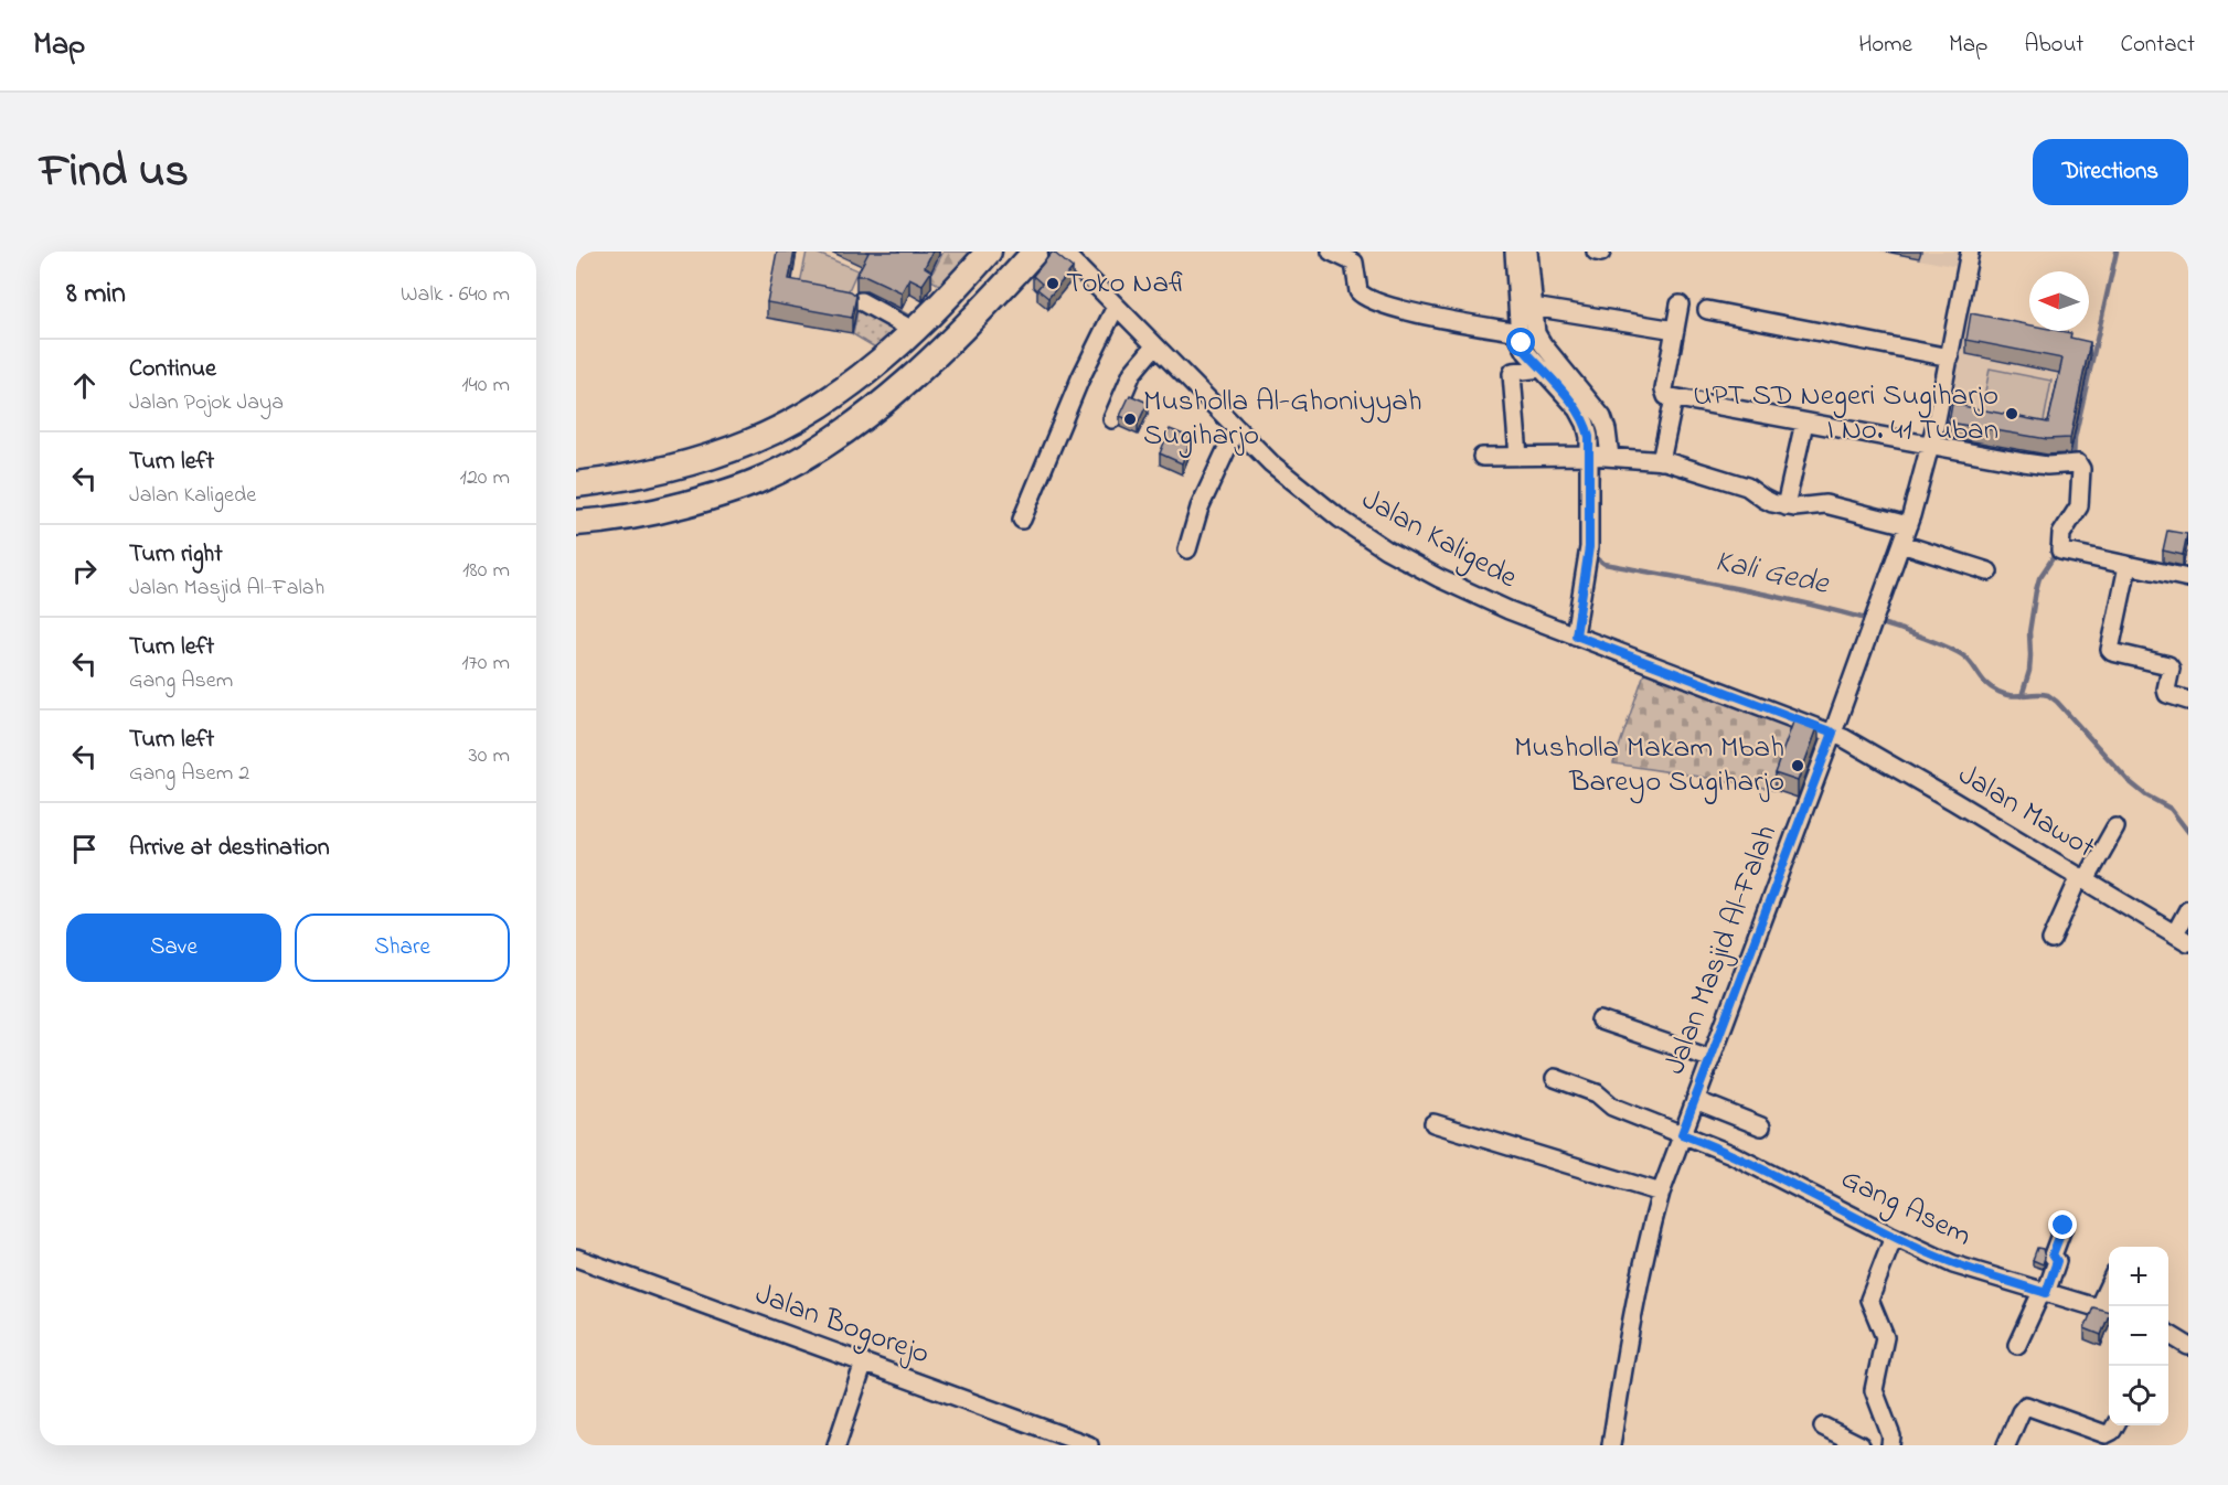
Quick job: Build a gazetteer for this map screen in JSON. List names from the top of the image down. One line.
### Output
{"streets":{"street":["Jalan Kaligede","Jalan Mawot","Jalan Masjid Al-Falah","Gang Asem","Jalan Bogorejo"]},"crossings":[["Jalan Kaligede","Jalan Mawot"],["Jalan Kaligede","Jalan Masjid Al-Falah"],["Jalan Mawot","Jalan Masjid Al-Falah"],["Jalan Masjid Al-Falah","Gang Asem"]],"water":["Kali Gede"],"places":["Toko Nafi","UPT SD Negeri Sugiharjo I No. 41 Tuban","Musholla Al-Ghoniyyah Sugiharjo","Musholla Makam Mbah Bareyo Sugiharjo"],"north":"left","page":{"header":"Map","nav":["Home","Map","About","Contact"],"title":"Find us","buttons":["Directions",["Save","Share"]],"heading":["8 min","Walk · 640 m"],"list":[["Continue","Jalan Pojok Jaya","140 m"],["Turn left","Jalan Kaligede","120 m"],["Turn right","Jalan Masjid Al-Falah","180 m"],["Turn left","Gang Asem","170 m"],["Turn left","Gang Asem 2","30 m"],"Arrive at destination"],"map_buttons":["+","−"]}}
